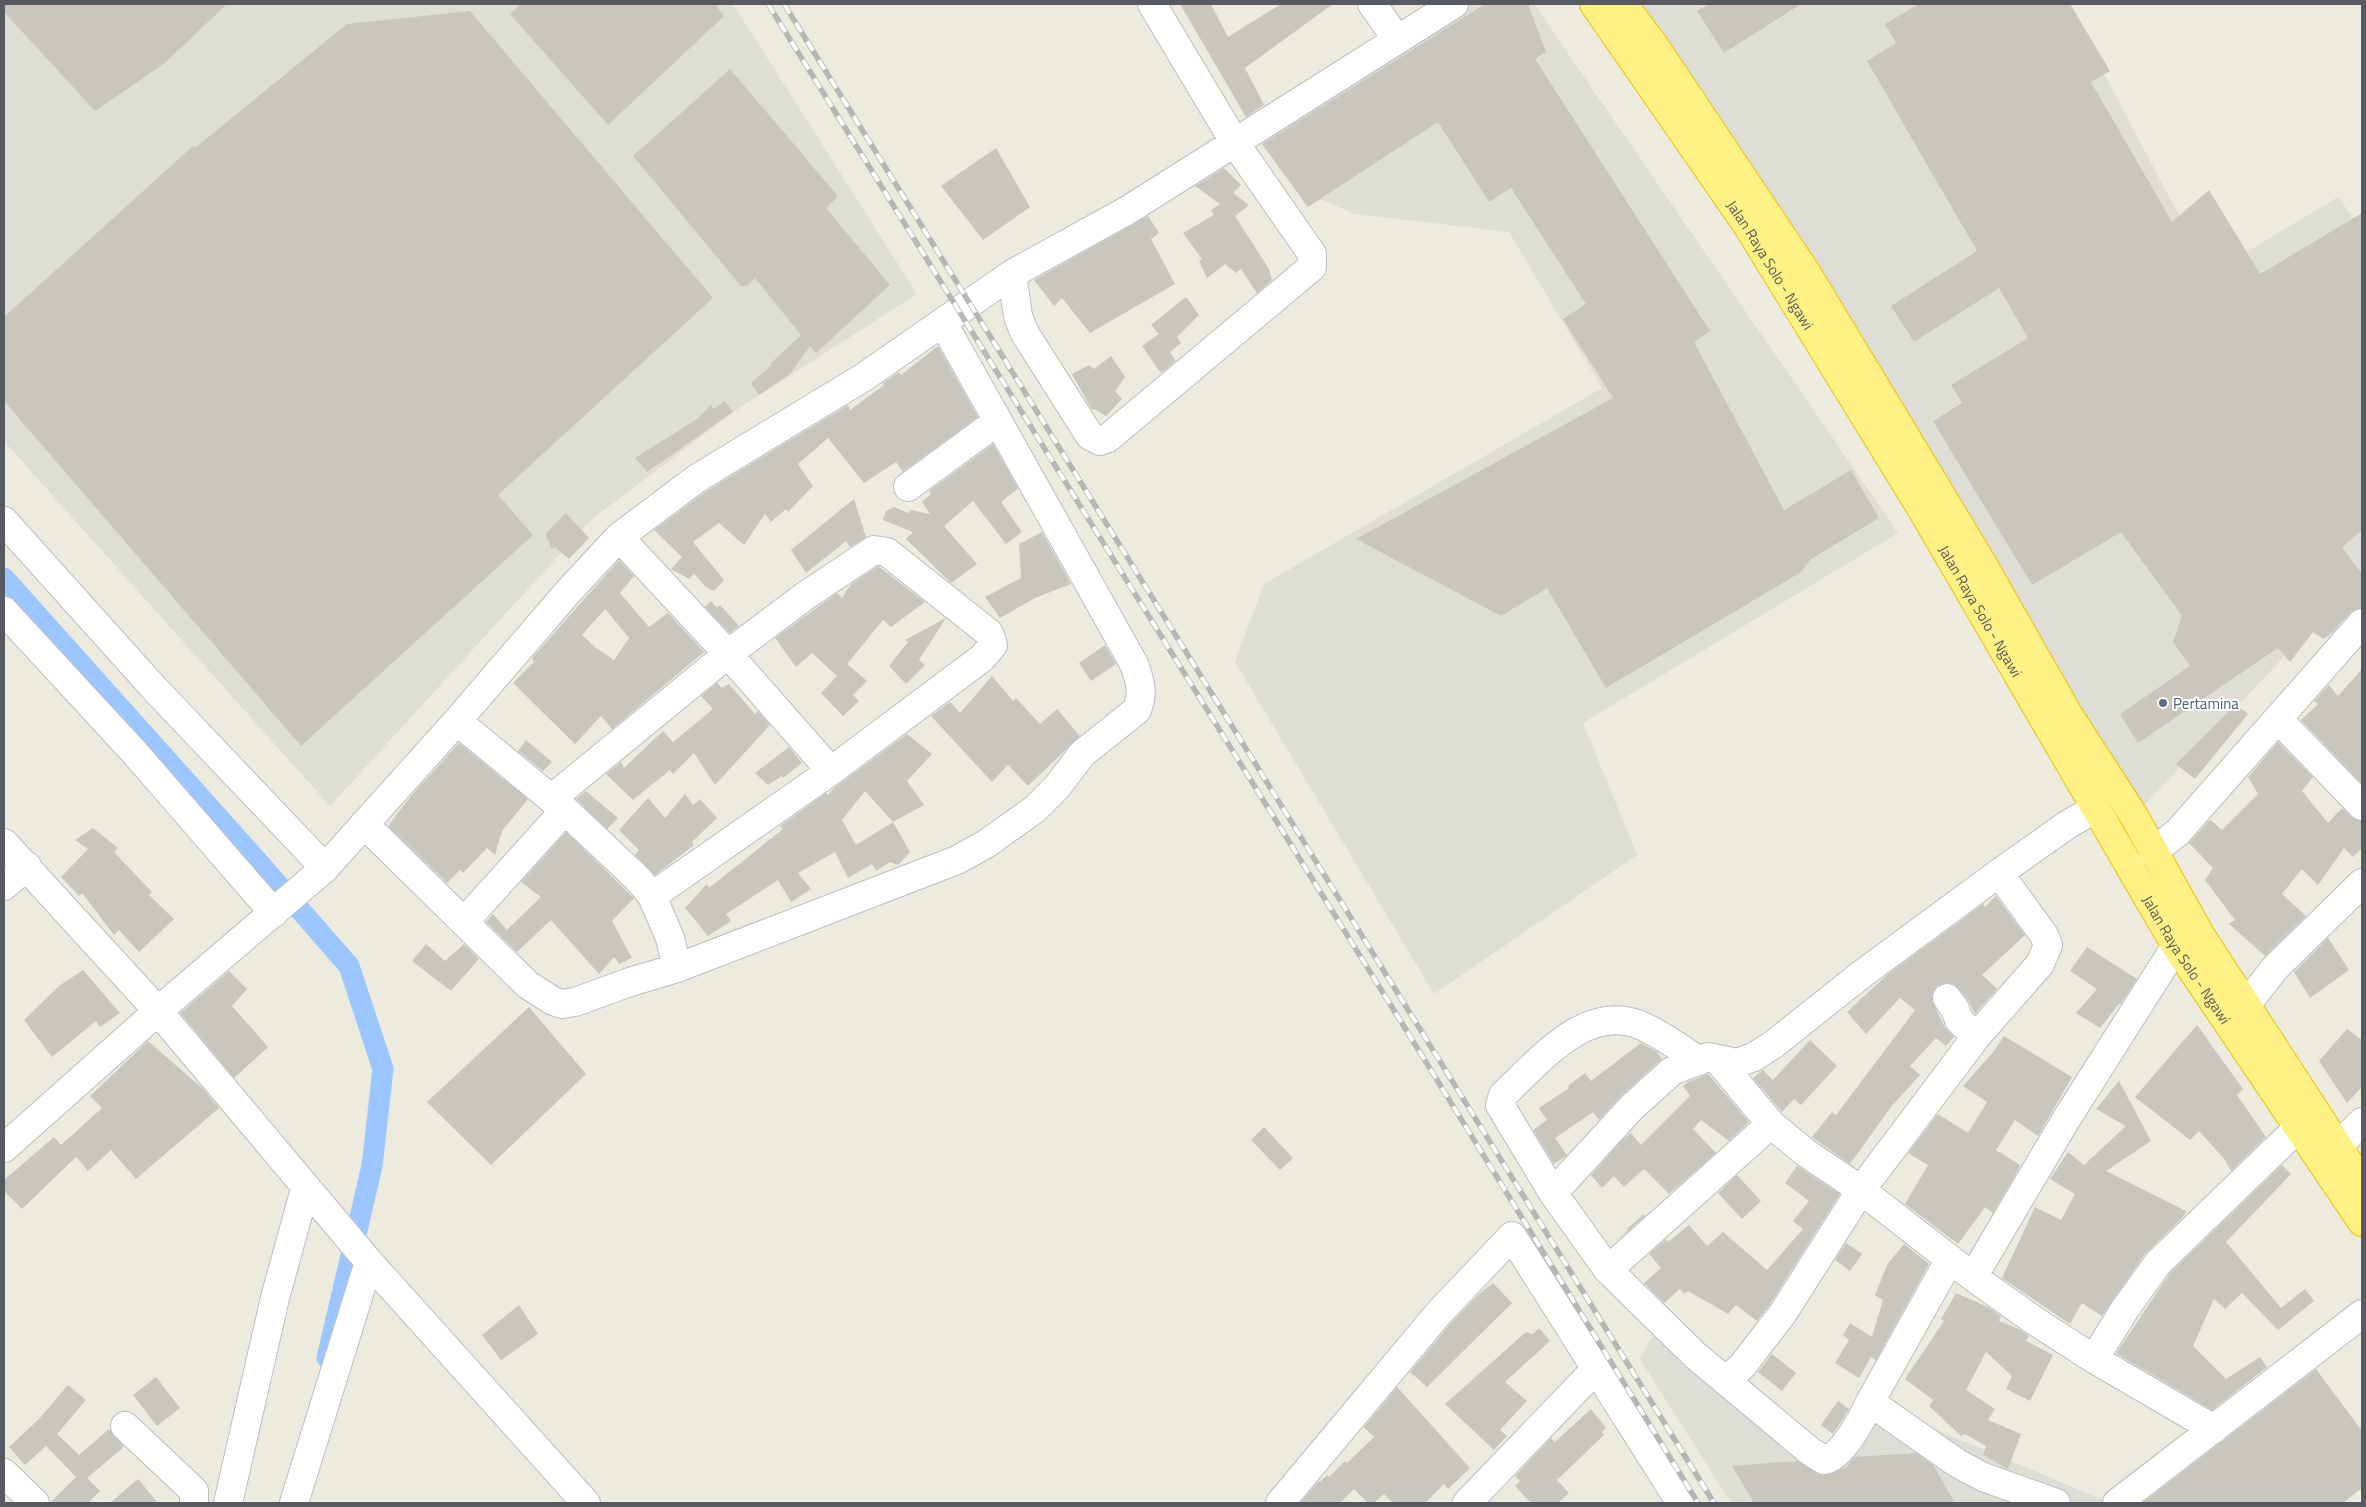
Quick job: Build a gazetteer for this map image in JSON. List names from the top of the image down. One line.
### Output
{"streets":{"highway":["Jalan Raya Solo - Ngawi"]},"places":["Pertamina"]}
